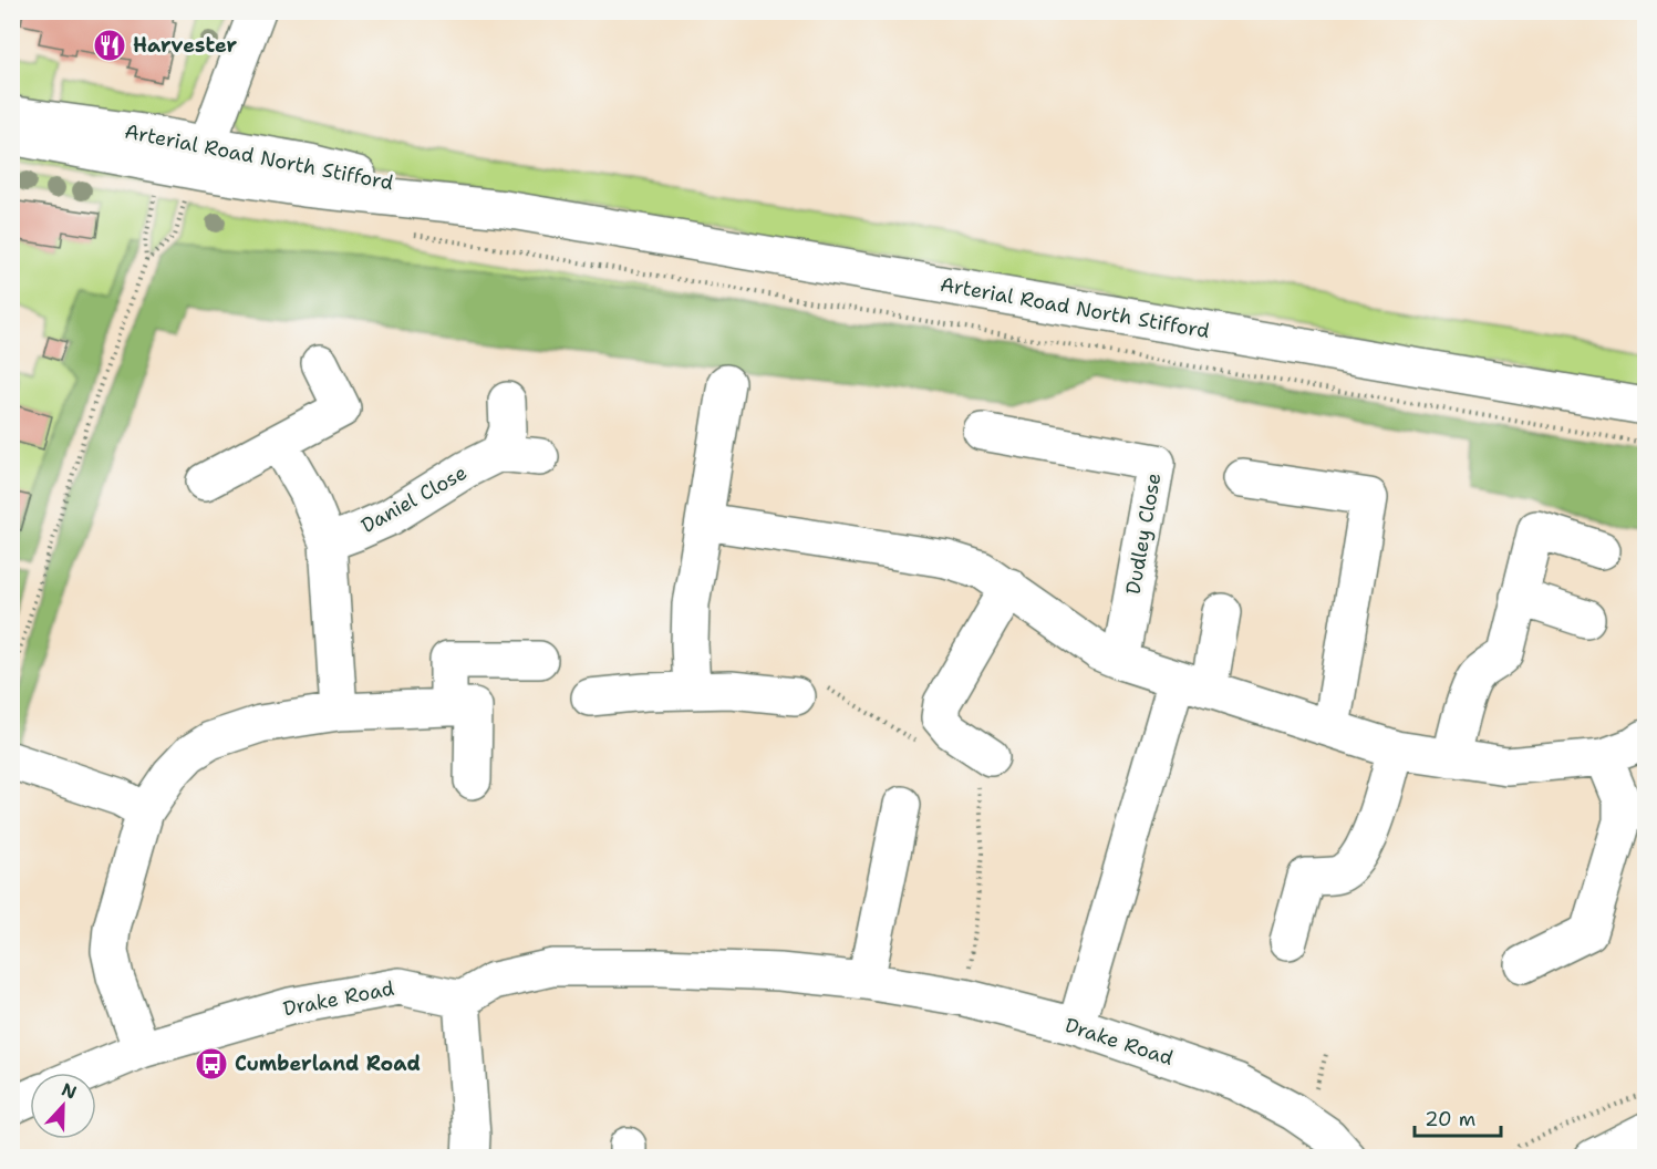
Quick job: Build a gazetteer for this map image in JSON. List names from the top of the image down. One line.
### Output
{"streets":{"street":["Arterial Road North Stifford","Daniel Close","Dudley Close","Drake Road"]},"places":{"restaurant":["Harvester"],"bus stop":["Cumberland Road"]},"scale_bar":"20 m","north":"top"}
